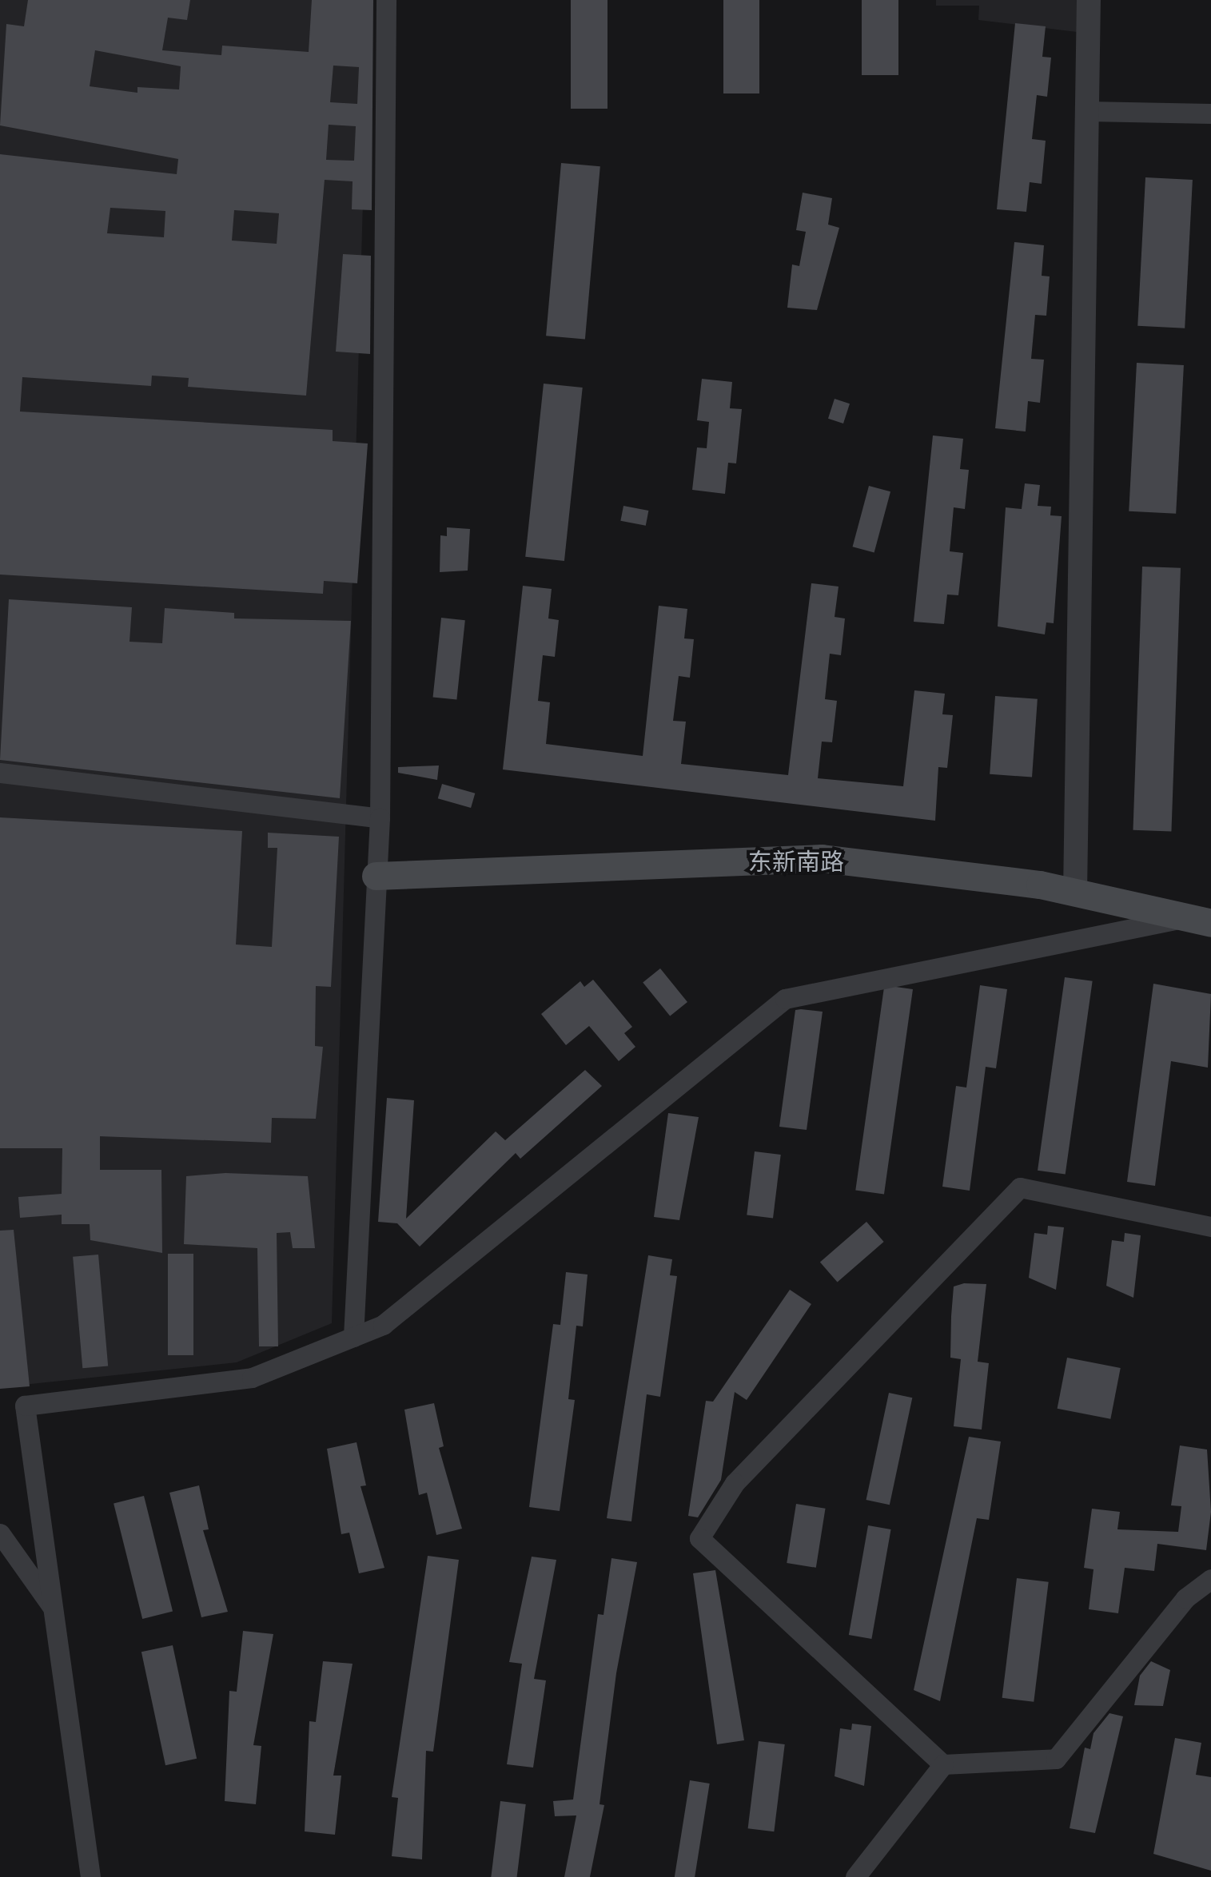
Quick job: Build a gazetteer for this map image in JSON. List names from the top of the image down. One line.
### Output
{"streets":{"main road":["东新南路"]}}
